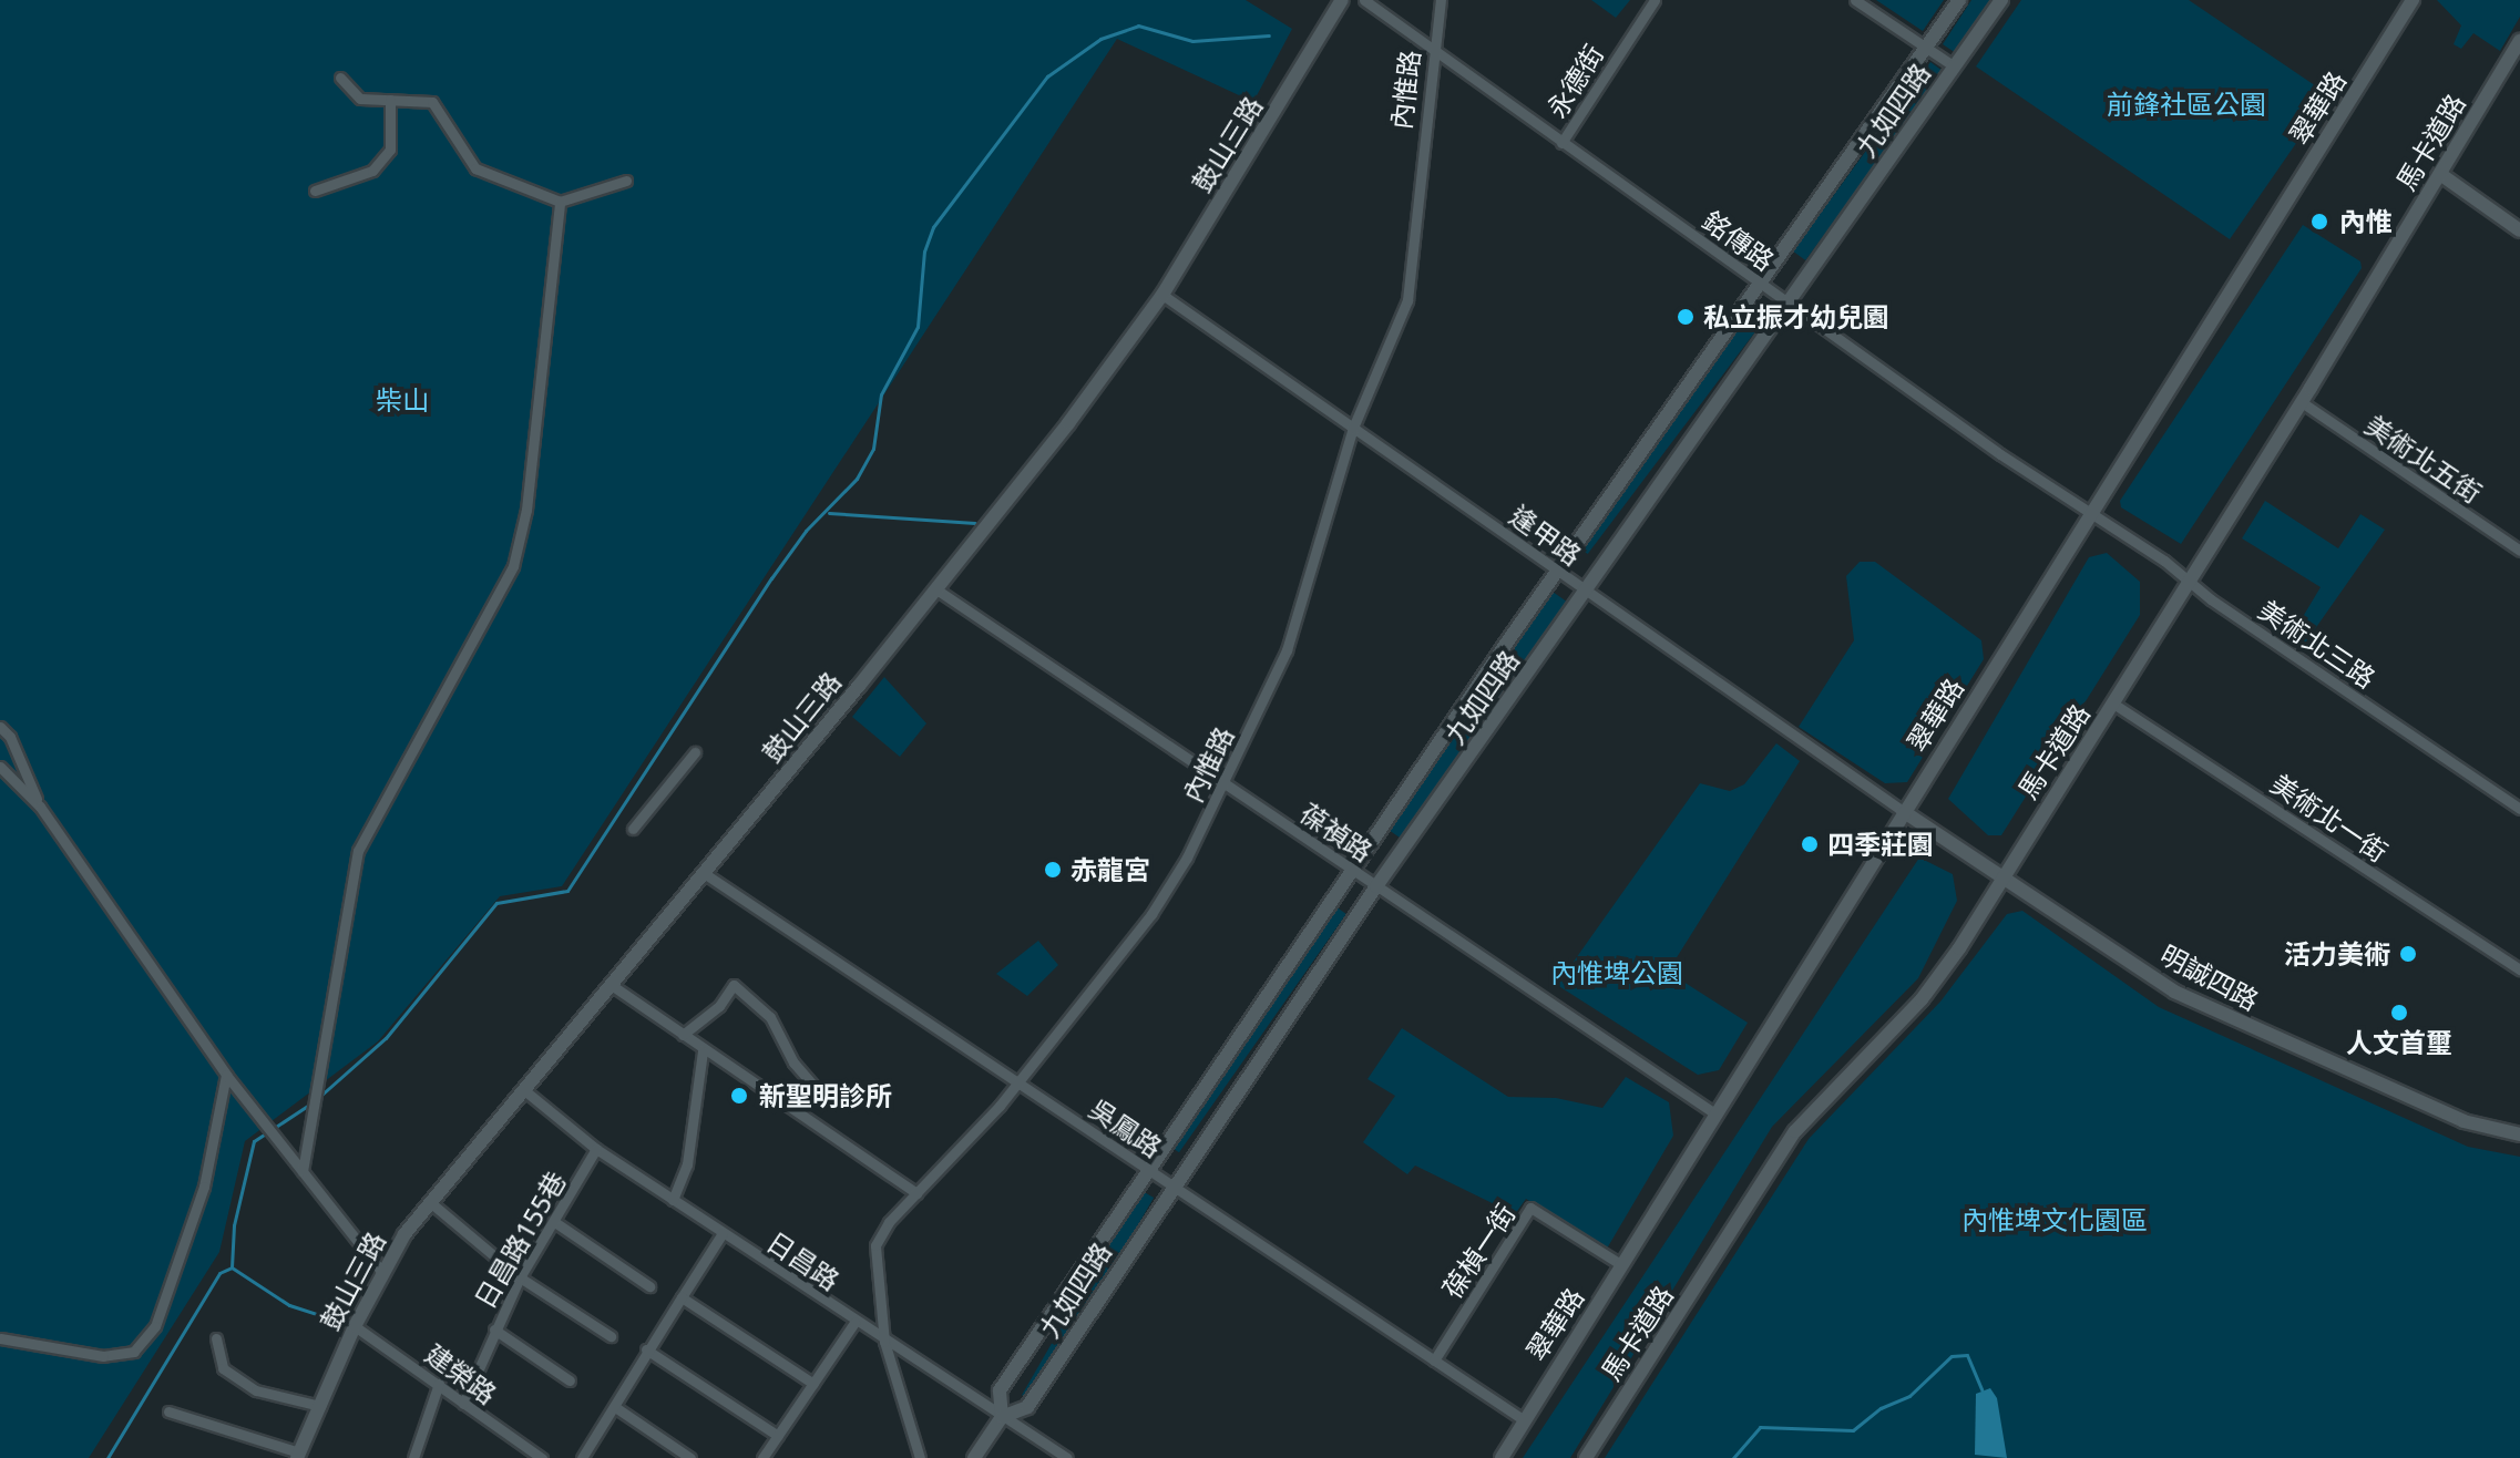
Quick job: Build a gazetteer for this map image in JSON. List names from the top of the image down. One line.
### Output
{"streets":{"street":["永德街","內惟路","翠華路","九如四路","馬卡道路","鼓山三路","銘傳路","美術北五街","逢甲路","美術北三路","美術北一街","葆禎路","明誠四路","吳鳳路","日昌路155巷","葆楨一街","日昌路","建榮路"]},"crossings":[["永德街","銘傳路"],["內惟路","銘傳路"],["內惟路","逢甲路"],["內惟路","葆禎路"],["內惟路","吳鳳路"],["內惟路","日昌路"],["翠華路","銘傳路"],["翠華路","逢甲路"],["翠華路","美術北三路"],["翠華路","葆禎路"],["翠華路","明誠四路"],["翠華路","吳鳳路"],["翠華路","葆楨一街"],["九如四路","銘傳路"],["九如四路","逢甲路"],["九如四路","葆禎路"],["九如四路","吳鳳路"],["九如四路","日昌路"],["馬卡道路","美術北五街"],["馬卡道路","美術北三路"],["馬卡道路","美術北一街"],["馬卡道路","明誠四路"],["鼓山三路","逢甲路"],["鼓山三路","葆禎路"],["鼓山三路","吳鳳路"],["鼓山三路","日昌路"],["鼓山三路","建榮路"],["銘傳路","美術北三路"],["逢甲路","明誠四路"],["吳鳳路","葆楨一街"],["日昌路155巷","日昌路"],["日昌路155巷","建榮路"]],"parks":["前鋒社區公園","柴山","內惟埤公園","內惟埤文化園區"],"places":["內惟","私立振才幼兒園","四季莊園","赤龍宮","活力美術","人文首璽","新聖明診所"]}
